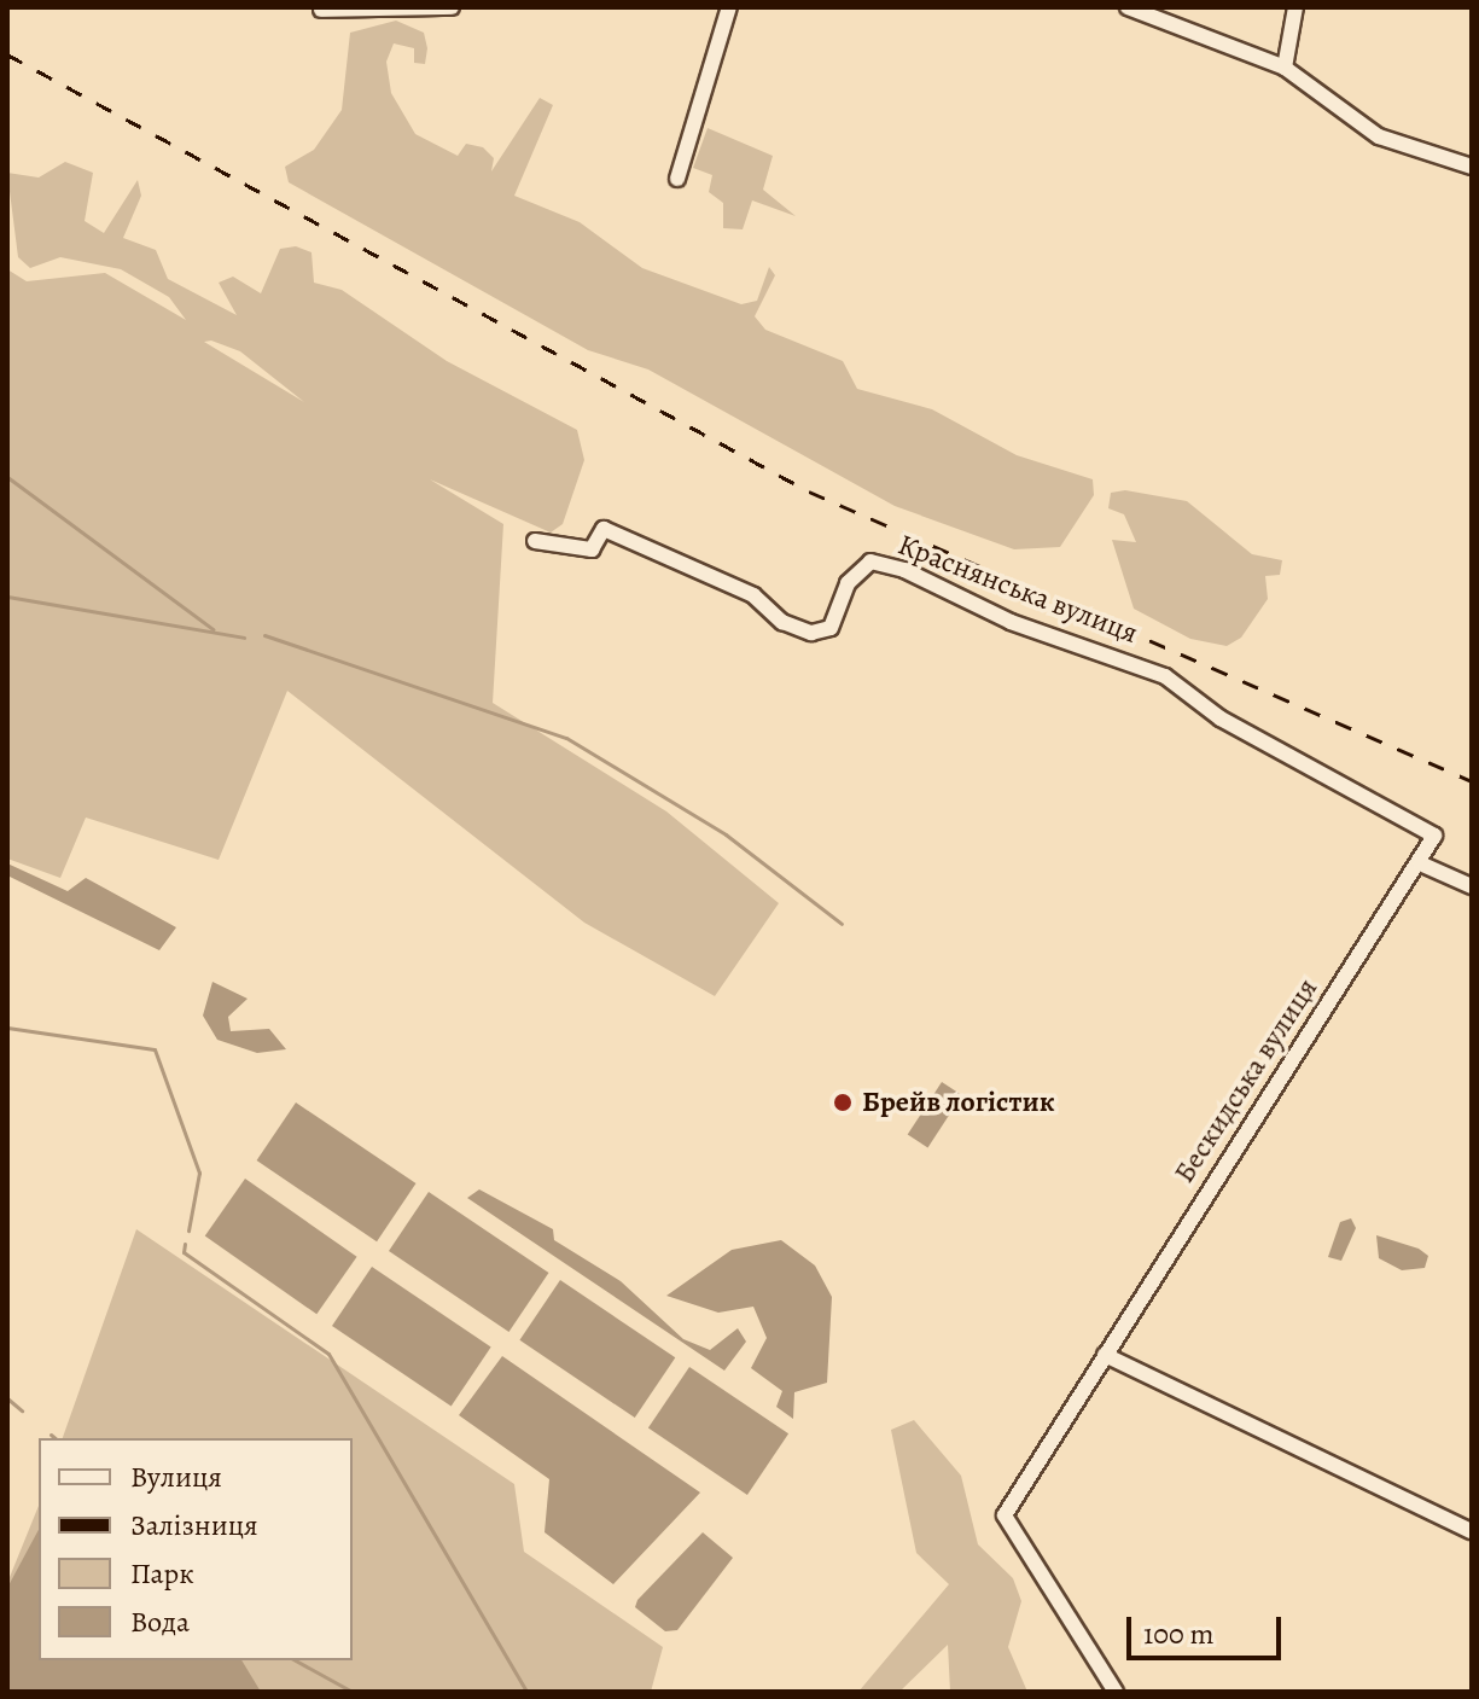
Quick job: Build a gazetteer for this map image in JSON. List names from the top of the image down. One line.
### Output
{"streets":{"street":["Краснянська вулиця","Бескидська вулиця"]},"crossings":[["Краснянська вулиця","Бескидська вулиця"]],"places":["Брейв логістик"],"legend":["Вулиця","Залізниця","Парк","Вода"],"scale_bar":"100 m"}
